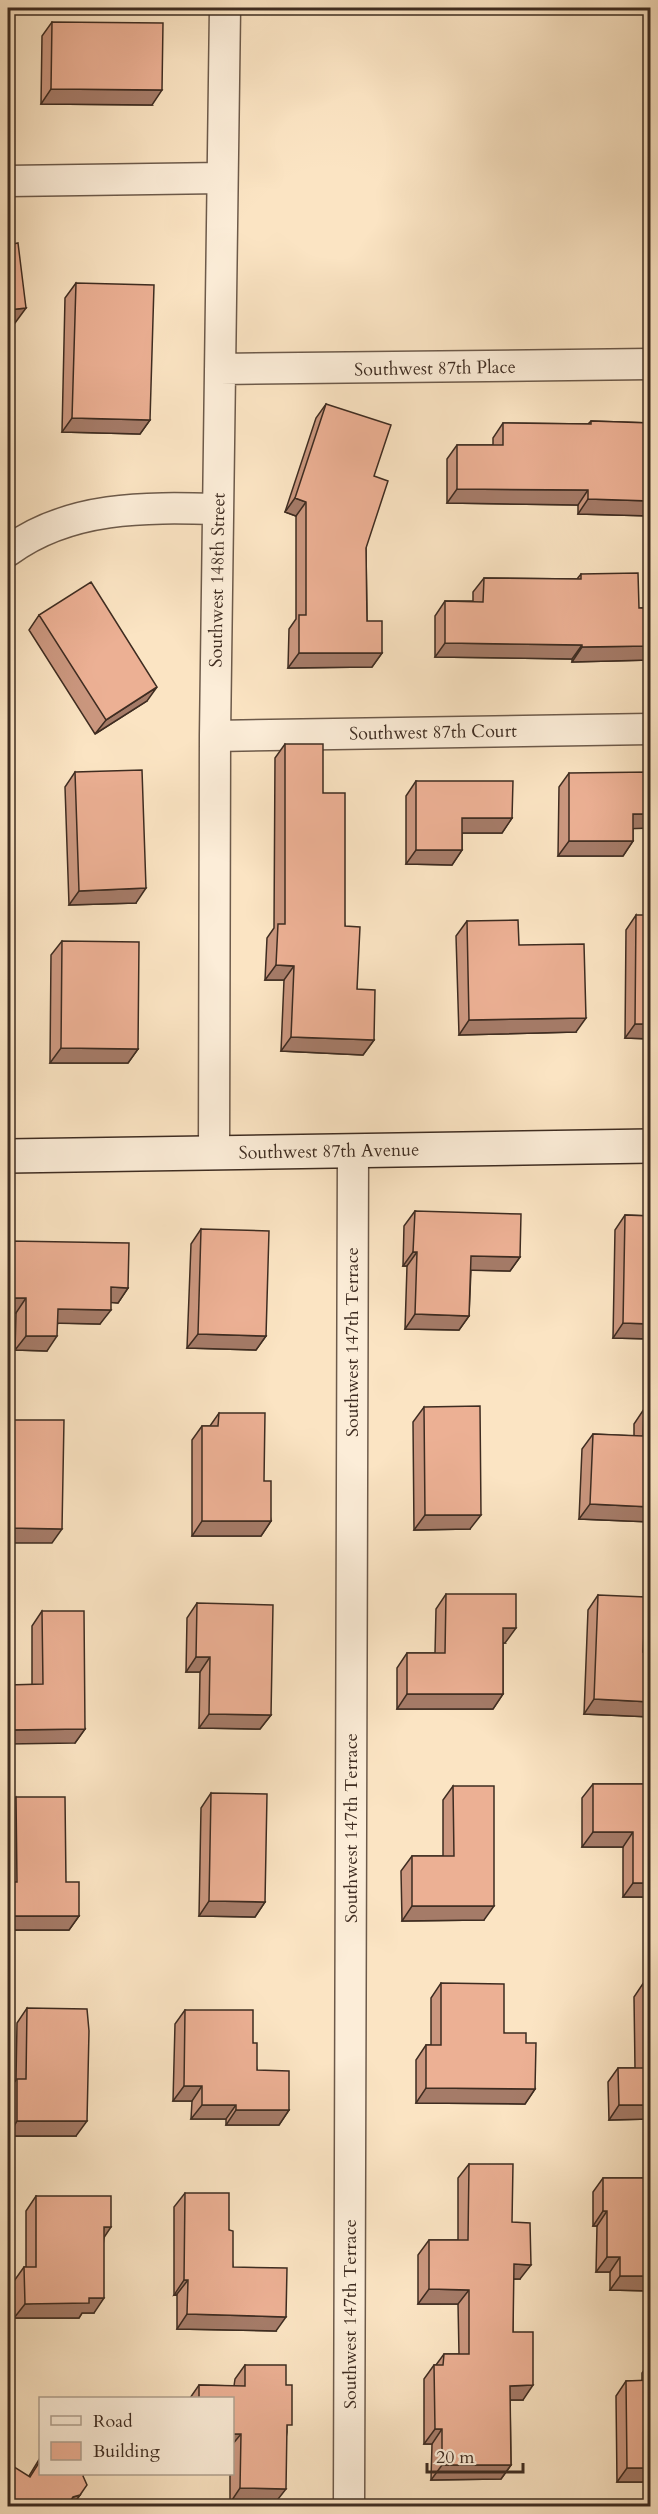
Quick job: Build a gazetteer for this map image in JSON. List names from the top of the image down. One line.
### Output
{"streets":{"street":["Southwest 87th Place","Southwest 148th Street","Southwest 87th Court","Southwest 87th Avenue","Southwest 147th Terrace"]},"crossings":[["Southwest 87th Place","Southwest 148th Street"],["Southwest 148th Street","Southwest 87th Court"],["Southwest 148th Street","Southwest 87th Avenue"],["Southwest 87th Avenue","Southwest 147th Terrace"]],"legend":["Road","Building"],"scale_bar":"20 m"}
